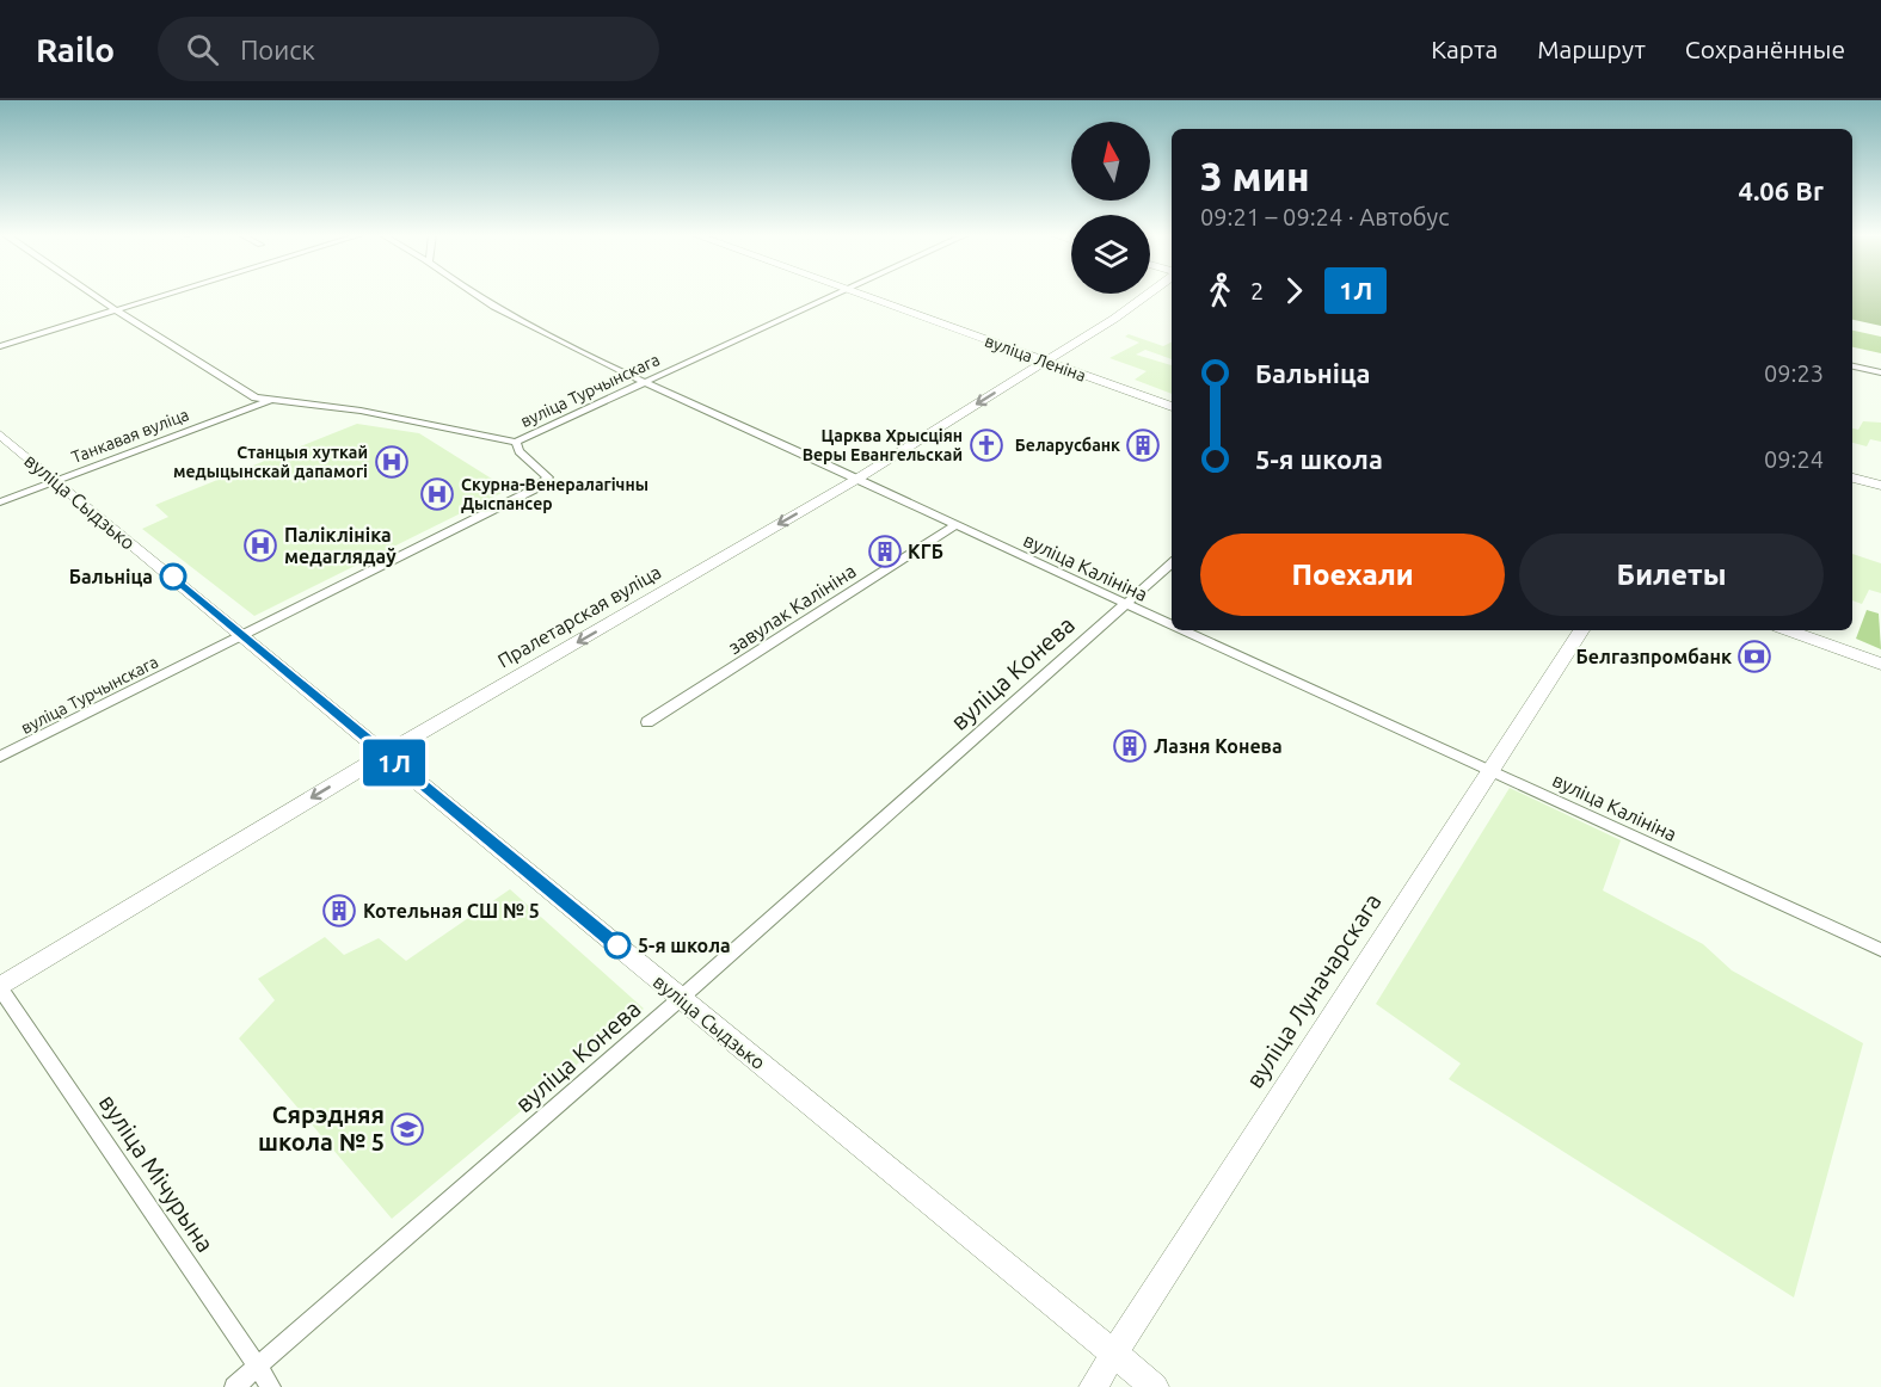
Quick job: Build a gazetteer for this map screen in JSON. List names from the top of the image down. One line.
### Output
{"streets":{"street":["вуліца Леніна","вуліца Турчынскага","Танкавая вуліца","вуліца Сыдзько","вуліца Калініна","завулак Калініна","Пралетарская вуліца","вуліца Конева","вуліца Луначарскага","вуліца Мічурына"]},"crossings":[["вуліца Леніна","Пралетарская вуліца"],["вуліца Турчынскага","Танкавая вуліца"],["вуліца Турчынскага","вуліца Сыдзько"],["вуліца Турчынскага","вуліца Калініна"],["Танкавая вуліца","вуліца Сыдзько"],["вуліца Сыдзько","Пралетарская вуліца"],["вуліца Сыдзько","вуліца Конева"],["вуліца Сыдзько","вуліца Луначарскага"],["вуліца Калініна","завулак Калініна"],["вуліца Калініна","Пралетарская вуліца"],["вуліца Калініна","вуліца Конева"],["вуліца Калініна","вуліца Луначарскага"],["Пралетарская вуліца","вуліца Мічурына"],["вуліца Конева","вуліца Мічурына"]],"one_way":["Пралетарская вуліца"],"places":{"church":["Царква Хрысціян Веры Евангельскай"],"building":["Беларусбанк","КГБ","Лазня Конева","Котельная СШ № 5"],"hospital":["Станцыя хуткай медыцынскай дапамогі","Скурна-Венералагічны Дыспансер","Паліклініка медаглядаў"],"other":["Бальніца","5-я школа"],"bank":["Белгазпромбанк"],"school or university":["Сярэдняя школа № 5"]},"lines":["bus line 1Л"],"north":"top","page":{"header":"Railo","search":"Поиск","nav":["Карта","Маршрут","Сохранённые"],"on_map":"1Л","heading":["3 мин","09:21 – 09:24 · Автобус","4.06 Br"],"legs":["2","1Л"],"list":[{"name":"Бальніца","value":"09:23"},{"name":"5-я школа","value":"09:24"}],"buttons":["Поехали","Билеты"]}}
